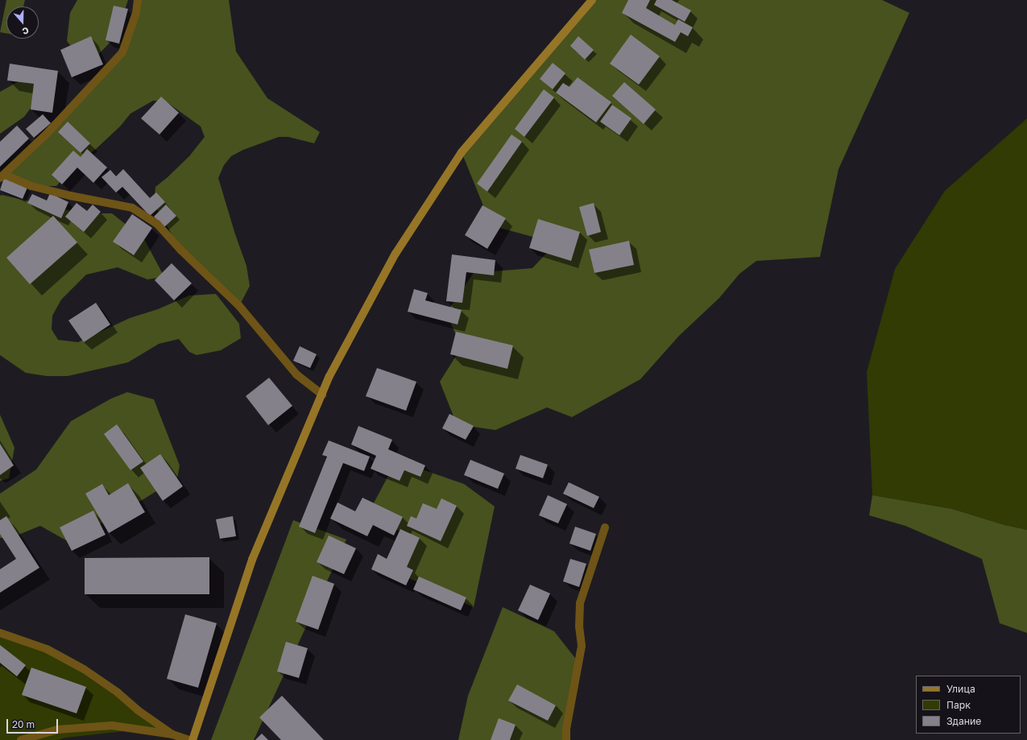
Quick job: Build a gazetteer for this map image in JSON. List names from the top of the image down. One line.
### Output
{"legend":["Улица","Парк","Здание"],"scale_bar":"20 m","north":"bottom"}
